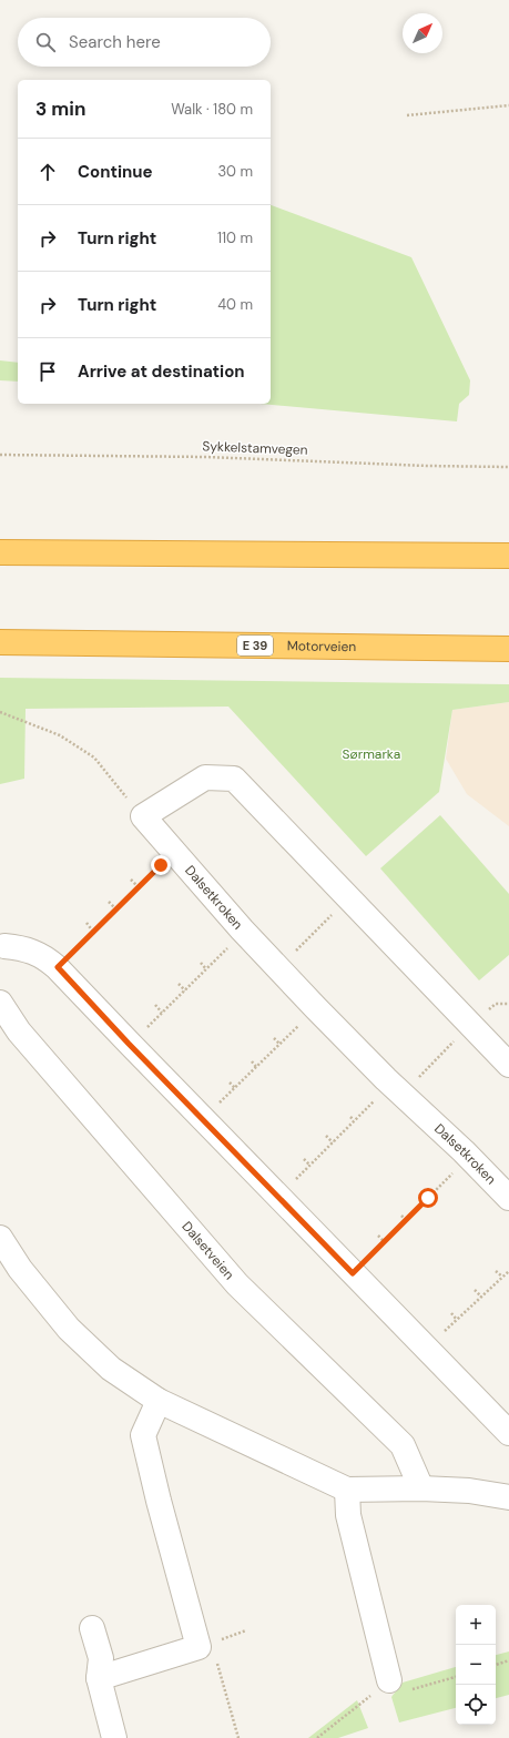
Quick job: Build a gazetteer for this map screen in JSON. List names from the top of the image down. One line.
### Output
{"streets":{"highway":["E 39","Motorveien"],"street":["Dalsetkroken","Dalsetveien"],"path":["Sykkelstamvegen"]},"parks":["Sørmarka"],"north":"top right","page":{"search":"Search here","heading":["3 min","Walk · 180 m"],"list":[["Continue","30 m"],["Turn right","110 m"],["Turn right","40 m"],"Arrive at destination"],"map_buttons":["+","−"]}}
